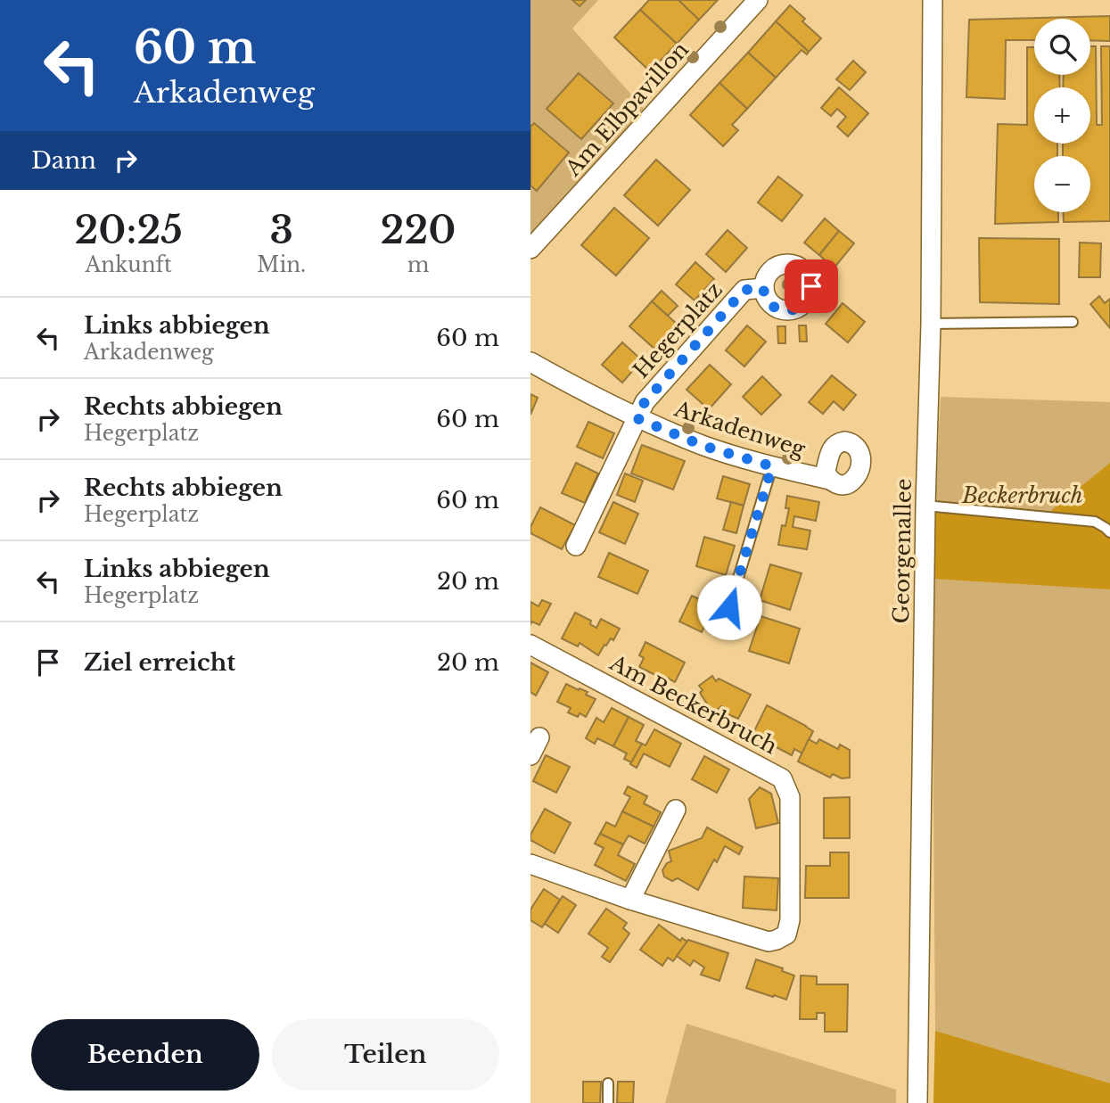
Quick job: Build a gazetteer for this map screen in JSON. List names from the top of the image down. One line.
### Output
{"streets":{"street":["Am Elbpavillon","Hegerplatz","Arkadenweg","Georgenallee","Am Beckerbruch"]},"crossings":[["Hegerplatz","Arkadenweg"]],"parks":["Beckerbruch"],"page":{"turn":["60 m","Arkadenweg"],"map_buttons":["+","−"],"then":"Dann","eta":["20:25","Ankunft","3","Min.","220","m"],"list":[{"name":"Links abbiegen","note":"Arkadenweg","value":"60 m"},{"name":"Rechts abbiegen","note":"Hegerplatz","value":"60 m"},{"name":"Rechts abbiegen","note":"Hegerplatz","value":"60 m"},{"name":"Links abbiegen","note":"Hegerplatz","value":"20 m"},{"name":"Ziel erreicht","value":"20 m"}],"buttons":["Beenden","Teilen"]}}
